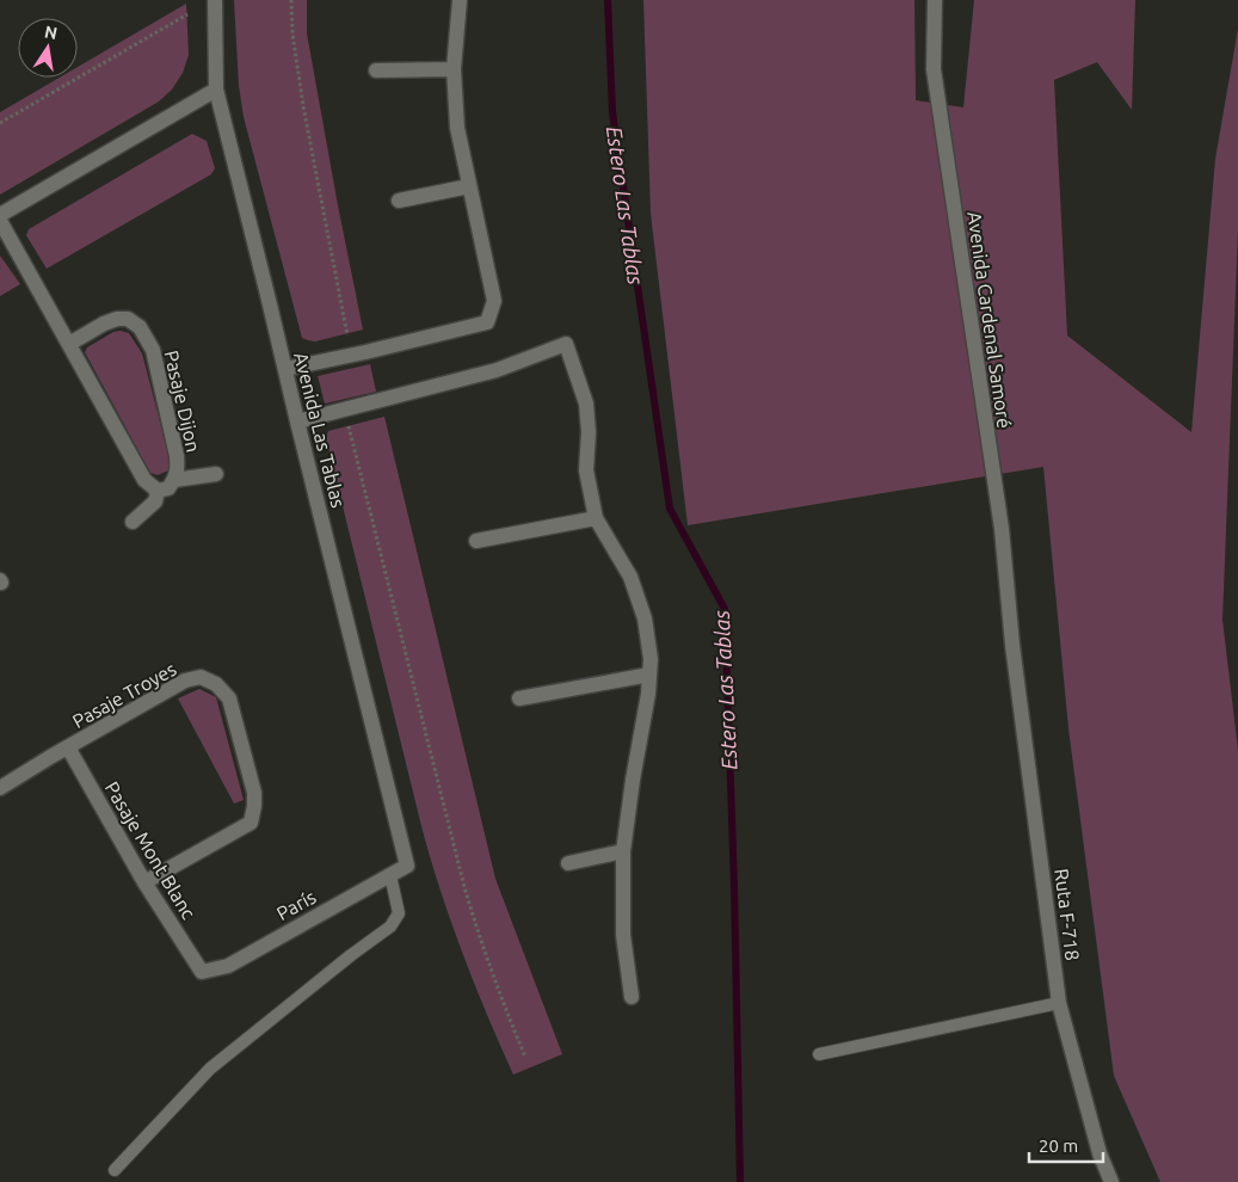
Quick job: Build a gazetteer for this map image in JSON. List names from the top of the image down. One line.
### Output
{"streets":{"street":["Avenida Cardenal Samoré","Pasaje Dijon","Avenida Las Tablas","Pasaje Troyes","Pasaje Mont Blanc","París","Ruta F-718"]},"crossings":[["Avenida Cardenal Samoré","Ruta F-718"],["Avenida Las Tablas","París"],["Pasaje Troyes","Pasaje Mont Blanc"],["Pasaje Mont Blanc","París"]],"water":["Estero Las Tablas"],"scale_bar":"20 m","north":"top"}
